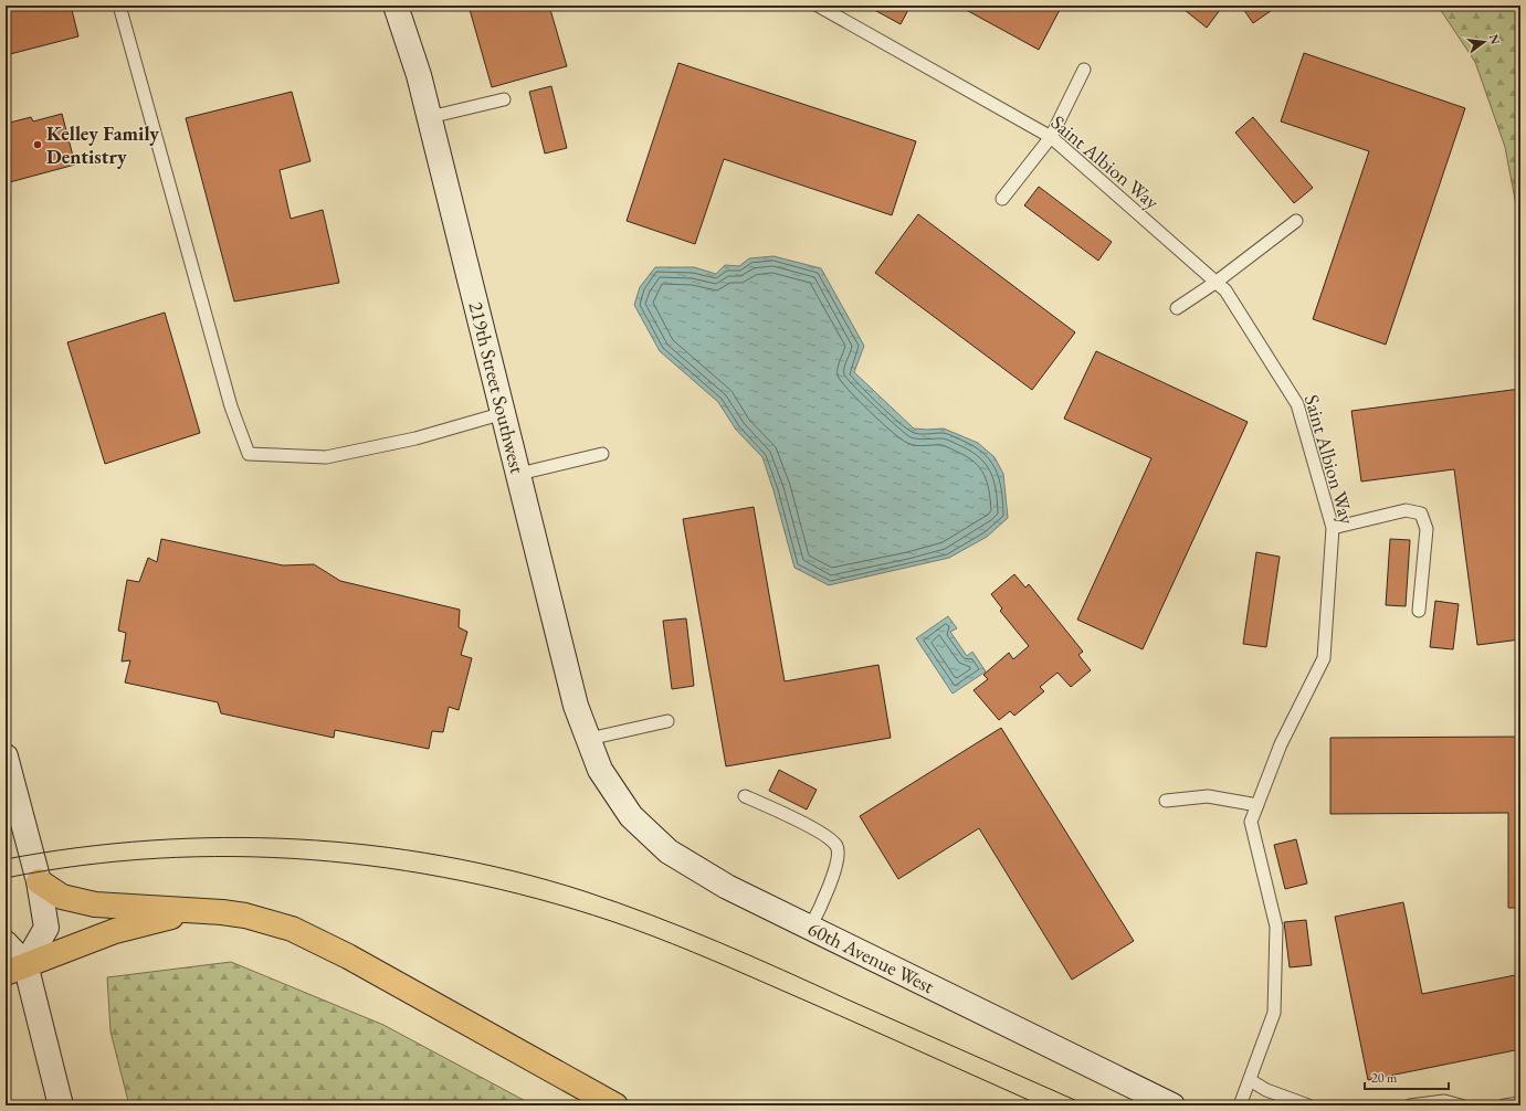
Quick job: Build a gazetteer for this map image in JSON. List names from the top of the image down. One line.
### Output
{"streets":{"street":["219th Street Southwest","60th Avenue West"],"lane":["Saint Albion Way"]},"crossings":[["219th Street Southwest","60th Avenue West"]],"places":["Kelley Family Dentistry"],"scale_bar":"20 m","north":"right"}
